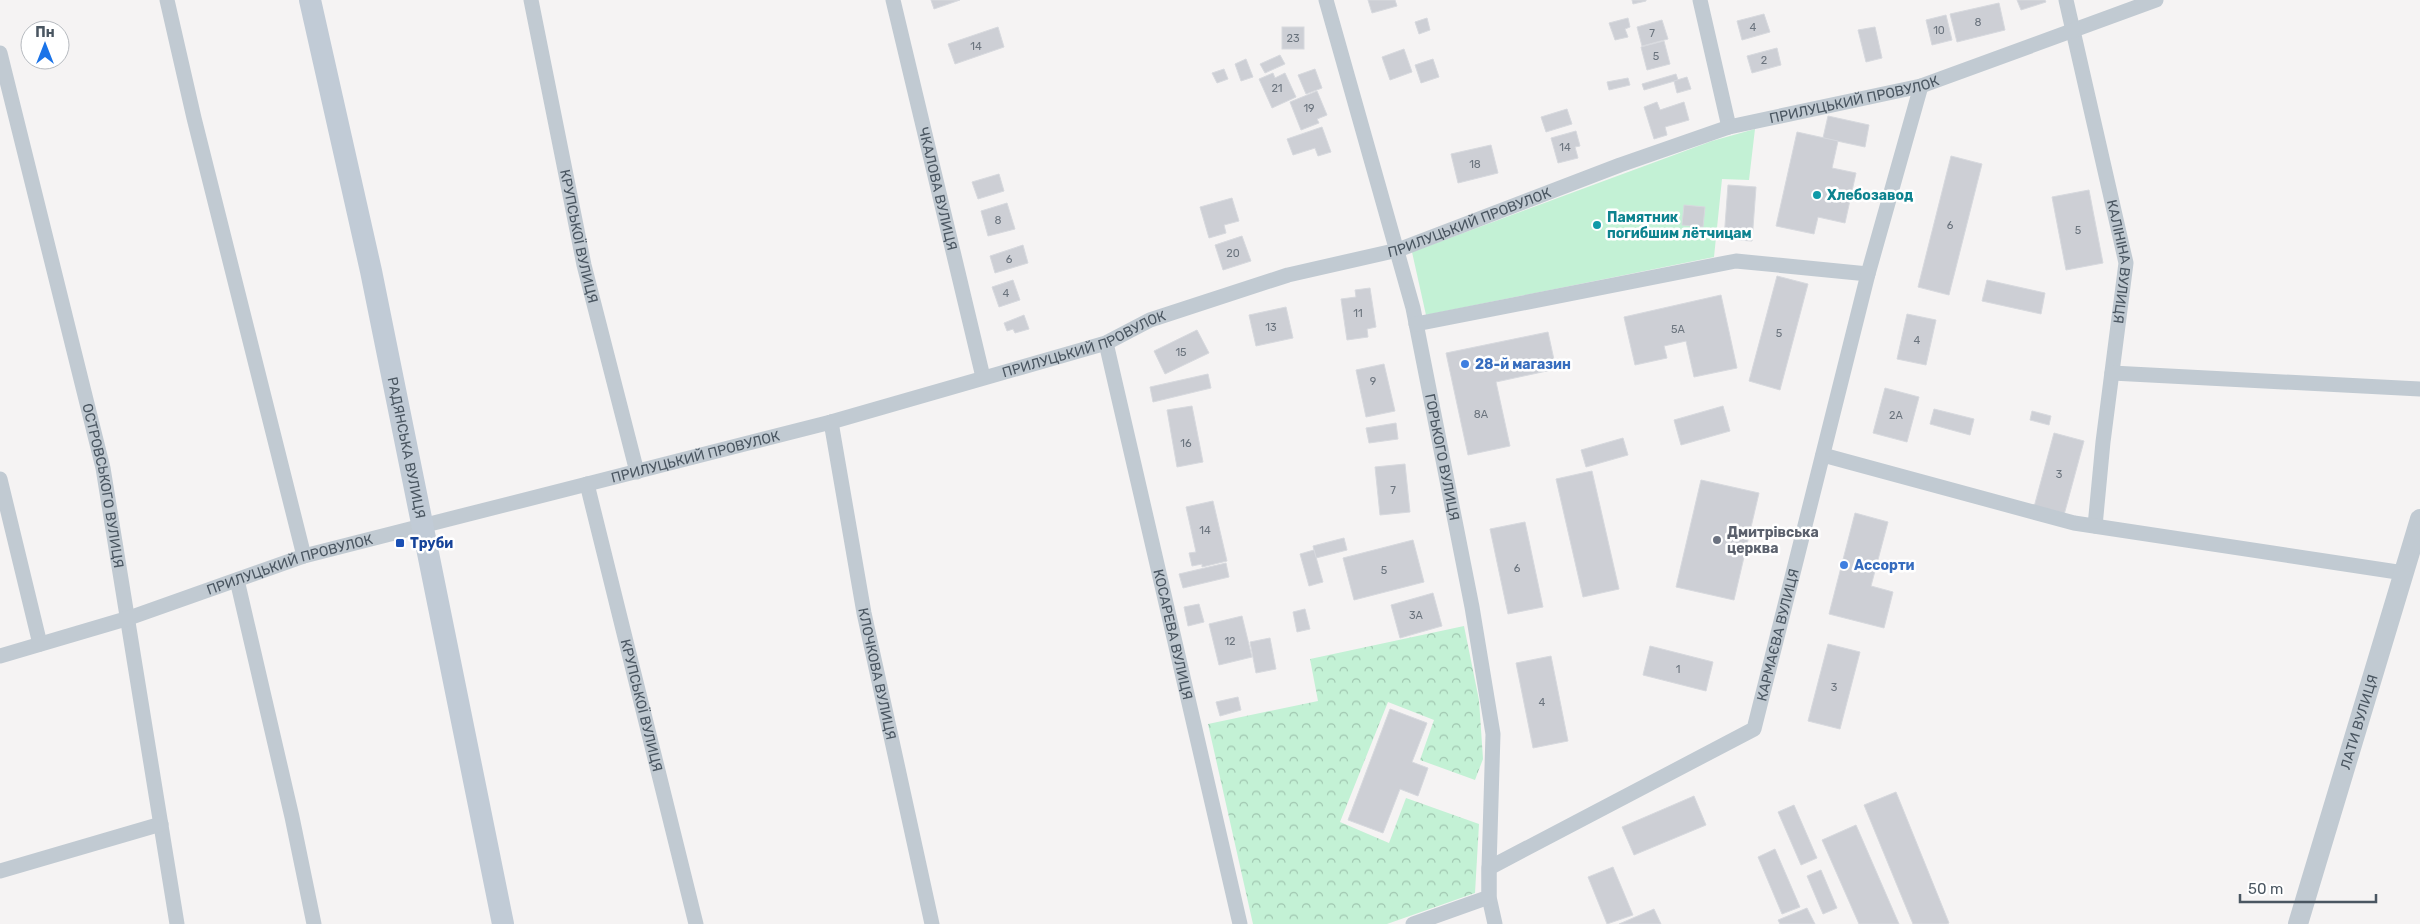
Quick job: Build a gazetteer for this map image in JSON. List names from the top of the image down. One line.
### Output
{"streets":{"main road":["РАДЯНСЬКА ВУЛИЦЯ"],"street":["ПРИЛУЦЬКИЙ ПРОВУЛОК","ЧКАЛОВА ВУЛИЦЯ","КРУПСЬКОЇ ВУЛИЦЯ","КАЛІНІНА ВУЛИЦЯ","ГОРЬКОГО ВУЛИЦЯ","ОСТРОВСЬКОГО ВУЛИЦЯ","КОСАРЕВА ВУЛИЦЯ","КАРМАЄВА ВУЛИЦЯ","КЛОЧКОВА ВУЛИЦЯ","ЛАТИ ВУЛИЦЯ"]},"crossings":[["ПРИЛУЦЬКИЙ ПРОВУЛОК","ЧКАЛОВА ВУЛИЦЯ"],["ПРИЛУЦЬКИЙ ПРОВУЛОК","КРУПСЬКОЇ ВУЛИЦЯ"],["ПРИЛУЦЬКИЙ ПРОВУЛОК","КАЛІНІНА ВУЛИЦЯ"],["ПРИЛУЦЬКИЙ ПРОВУЛОК","РАДЯНСЬКА ВУЛИЦЯ"],["ПРИЛУЦЬКИЙ ПРОВУЛОК","ГОРЬКОГО ВУЛИЦЯ"],["ПРИЛУЦЬКИЙ ПРОВУЛОК","ОСТРОВСЬКОГО ВУЛИЦЯ"],["ПРИЛУЦЬКИЙ ПРОВУЛОК","КОСАРЕВА ВУЛИЦЯ"],["ПРИЛУЦЬКИЙ ПРОВУЛОК","КАРМАЄВА ВУЛИЦЯ"],["ПРИЛУЦЬКИЙ ПРОВУЛОК","КЛОЧКОВА ВУЛИЦЯ"],["ГОРЬКОГО ВУЛИЦЯ","КАРМАЄВА ВУЛИЦЯ"]],"places":{"other":["Хлебозавод","Памятник погибшим лётчицам","28-й магазин","Дмитрівська церква","Ассорти"],"transit":["Труби"]},"house_numbers":["8","4","10","7","23","14","5","2","21","19","14","18","8","6","5","20","6","4","11","13","5А","5","4","15","9","8А","2А","16","3","7","14","6","5","3А","12","1","3","4"],"scale_bar":"50 m","north":"top"}
